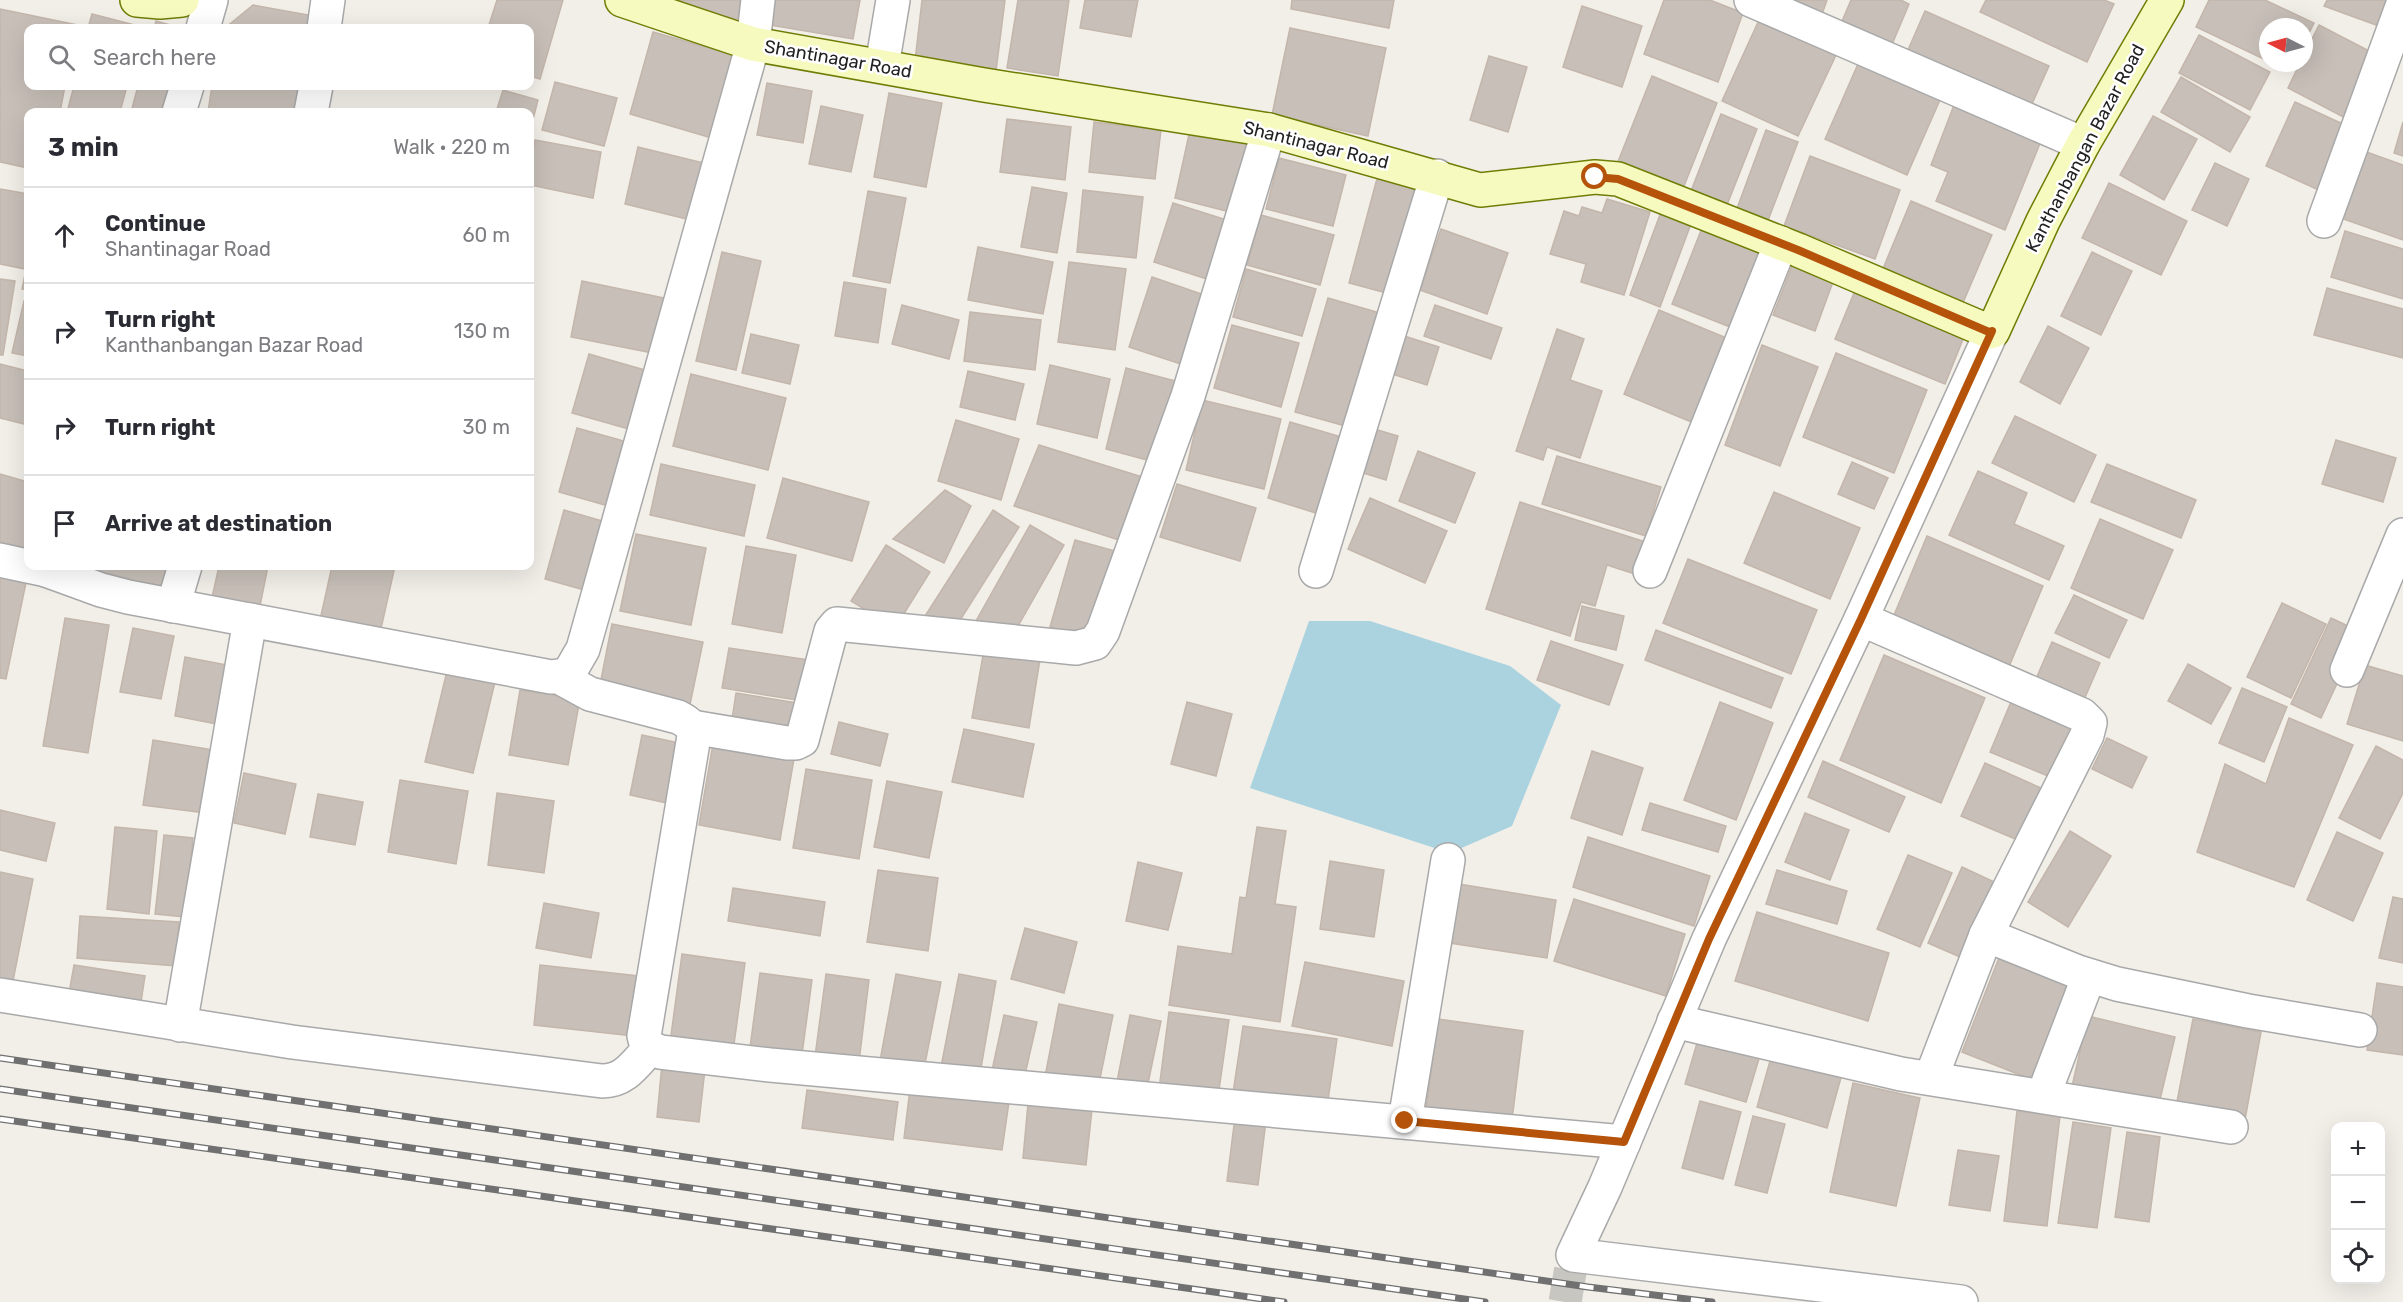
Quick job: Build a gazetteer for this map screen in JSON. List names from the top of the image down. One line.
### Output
{"streets":{"street":["Shantinagar Road","Kanthanbangan Bazar Road"]},"crossings":[["Shantinagar Road","Kanthanbangan Bazar Road"]],"north":"left","page":{"search":"Search here","heading":["3 min","Walk · 220 m"],"list":[["Continue","Shantinagar Road","60 m"],["Turn right","Kanthanbangan Bazar Road","130 m"],["Turn right","30 m"],"Arrive at destination"],"map_buttons":["+","−"]}}
